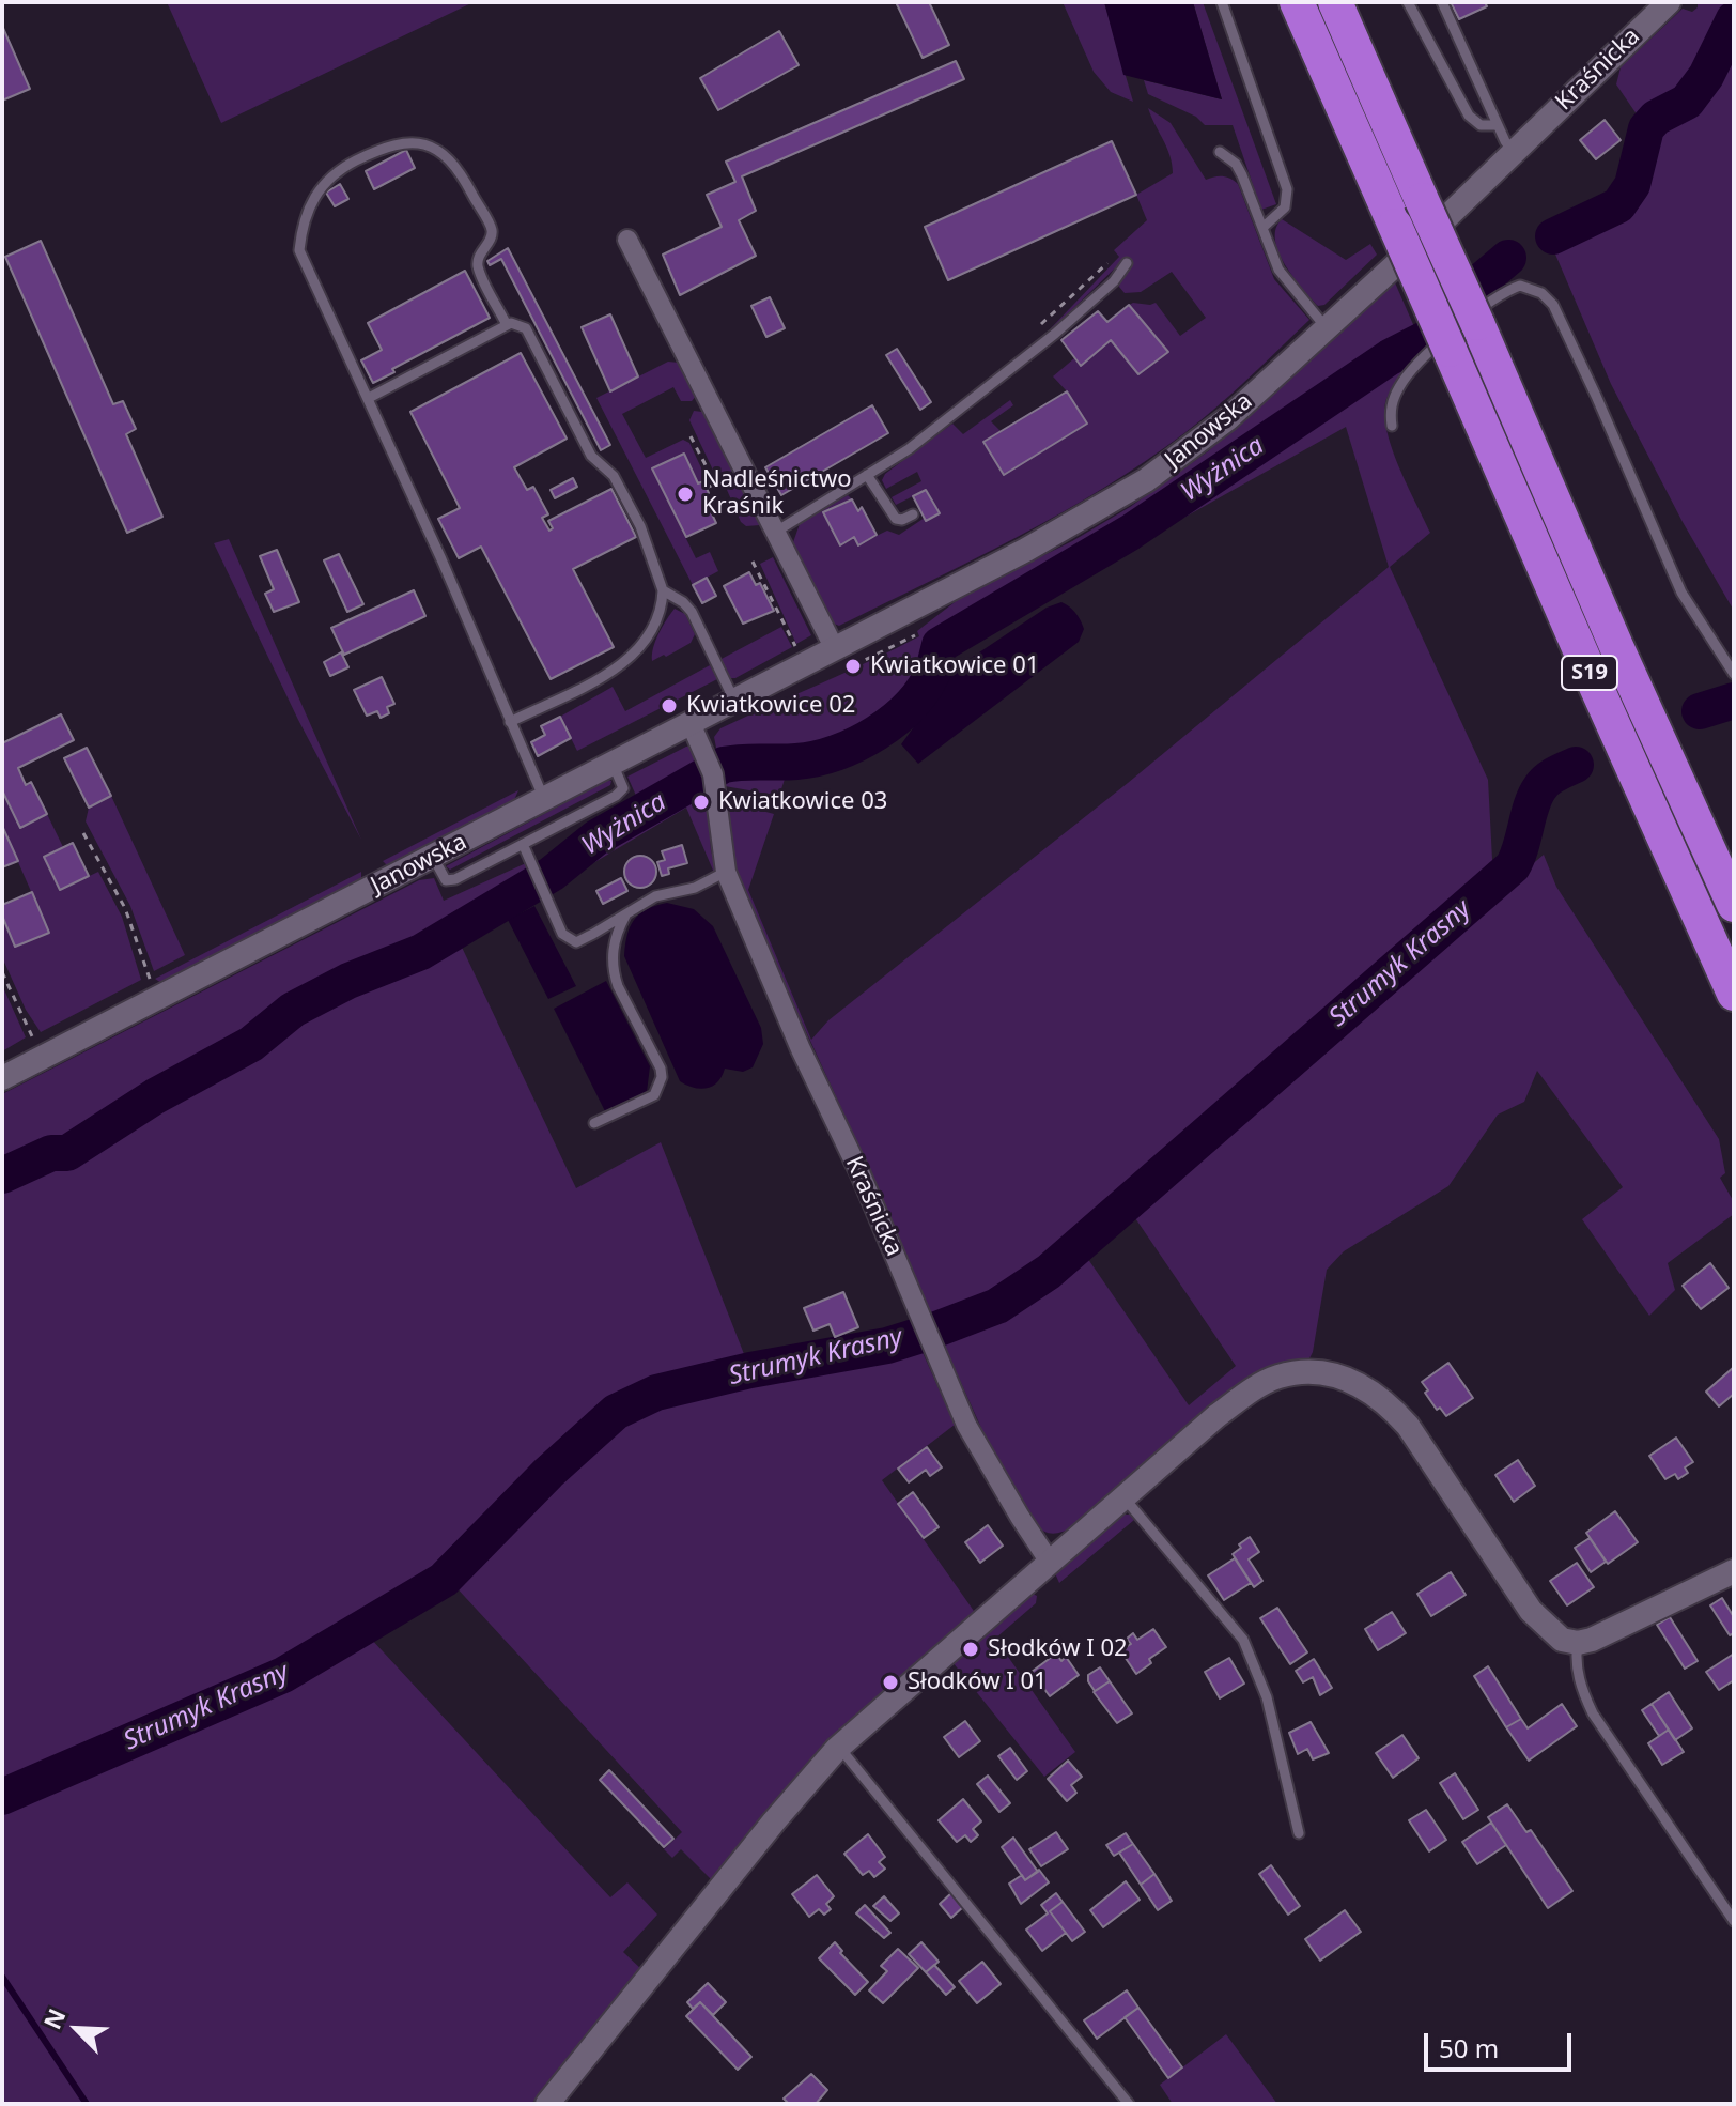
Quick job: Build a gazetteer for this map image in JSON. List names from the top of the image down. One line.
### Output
{"streets":{"highway":["S19"],"street":["Kraśnicka","Janowska"]},"crossings":[["Kraśnicka","Janowska"]],"water":["Wyżnica","Strumyk Krasny"],"places":["Nadleśnictwo Kraśnik","Kwiatkowice 01","Kwiatkowice 02","Kwiatkowice 03","Słodków I 02","Słodków I 01"],"scale_bar":"50 m","north":"top left"}
